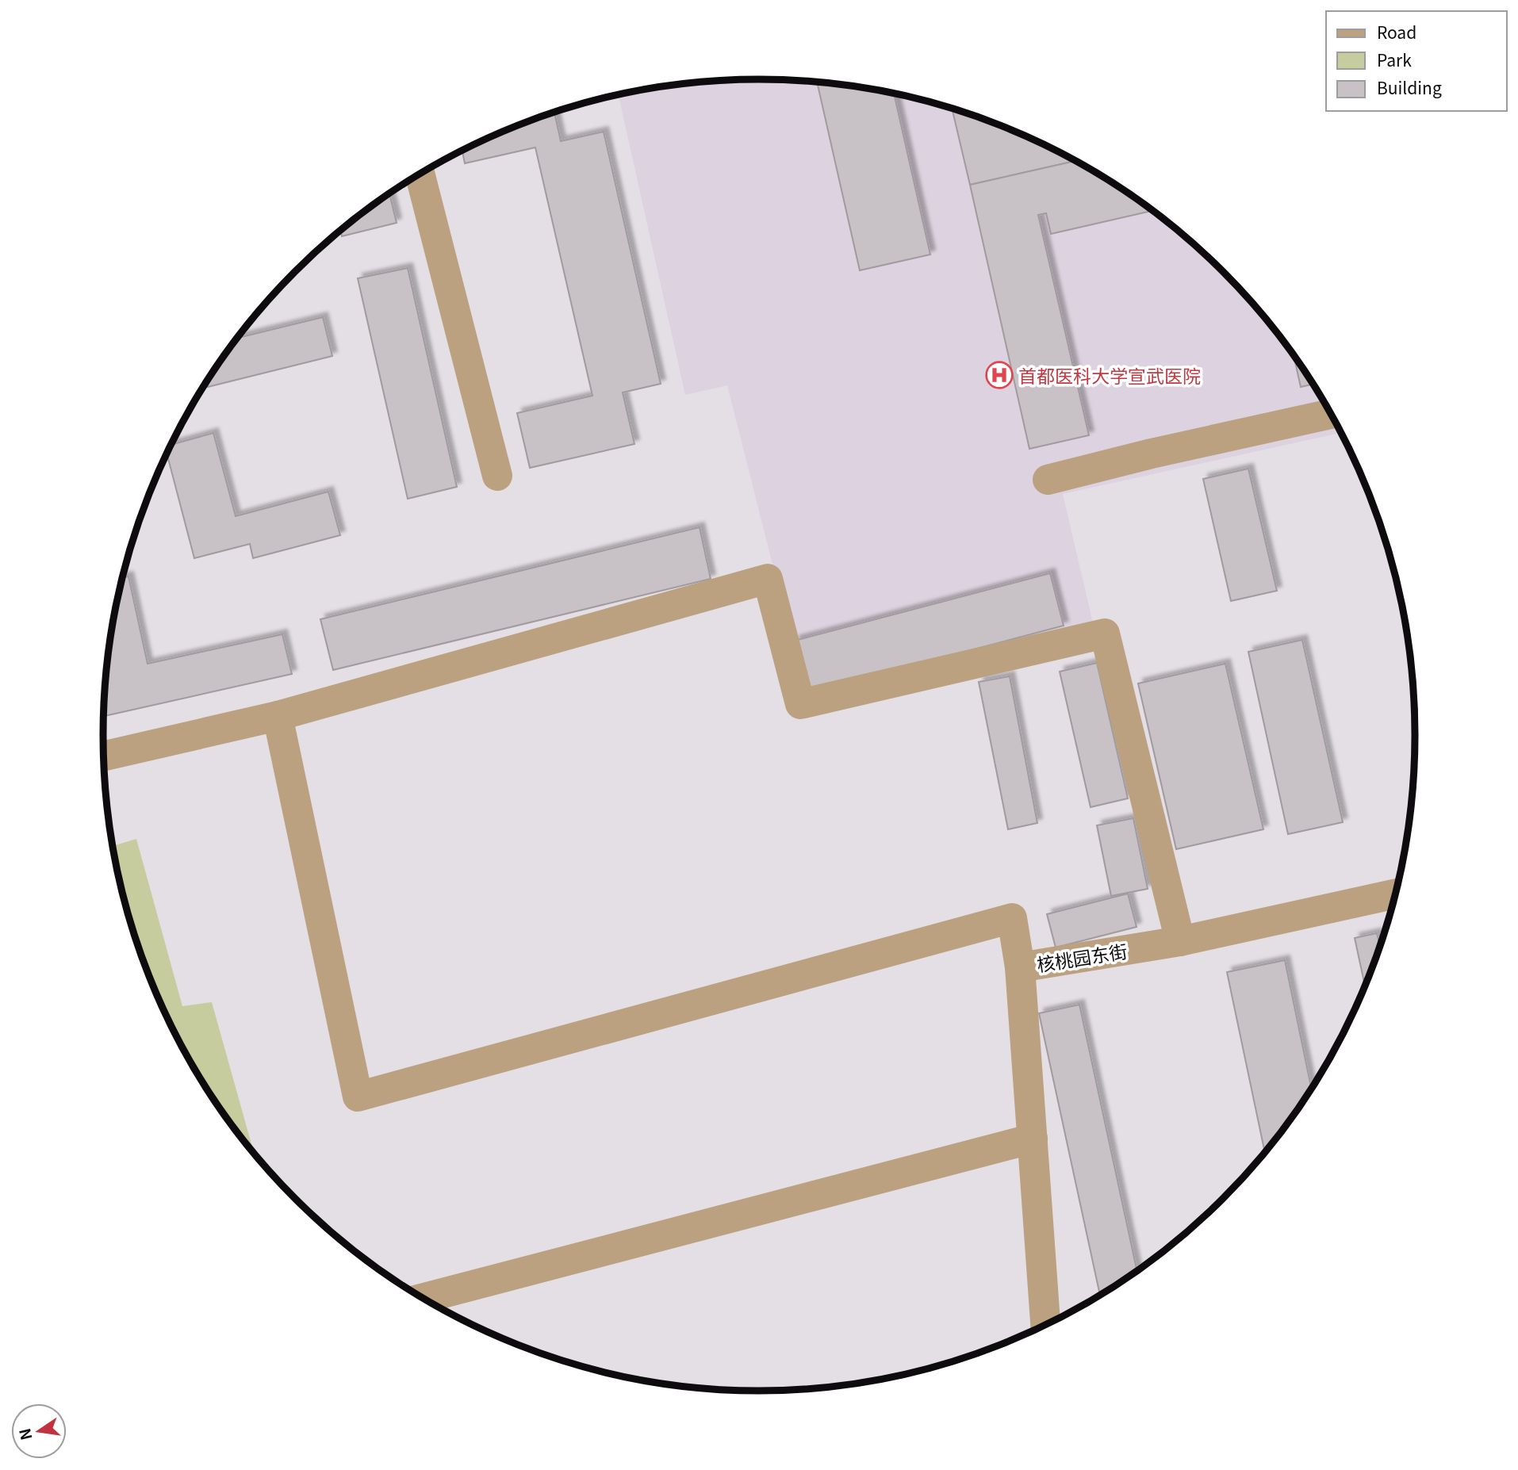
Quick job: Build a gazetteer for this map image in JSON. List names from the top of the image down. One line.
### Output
{"streets":{"street":["核桃园东街"]},"places":{"hospital":["首都医科大学宣武医院"]},"legend":["Road","Park","Building"],"north":"left"}
